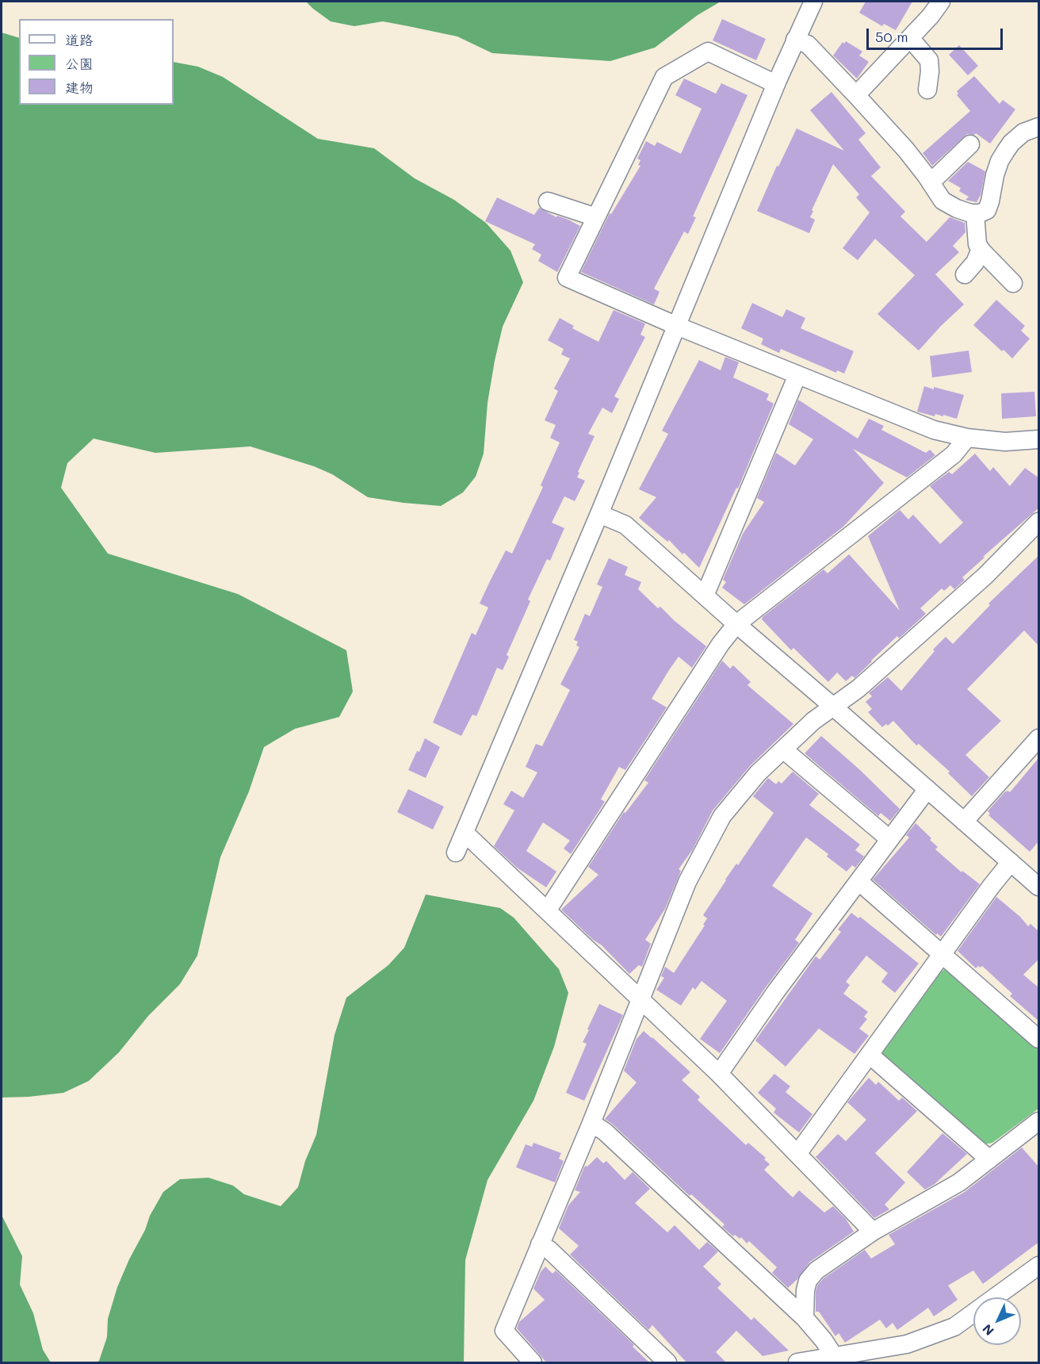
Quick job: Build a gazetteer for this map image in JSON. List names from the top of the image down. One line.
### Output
{"legend":["道路","公園","建物"],"scale_bar":"50 m","north":"bottom left"}
